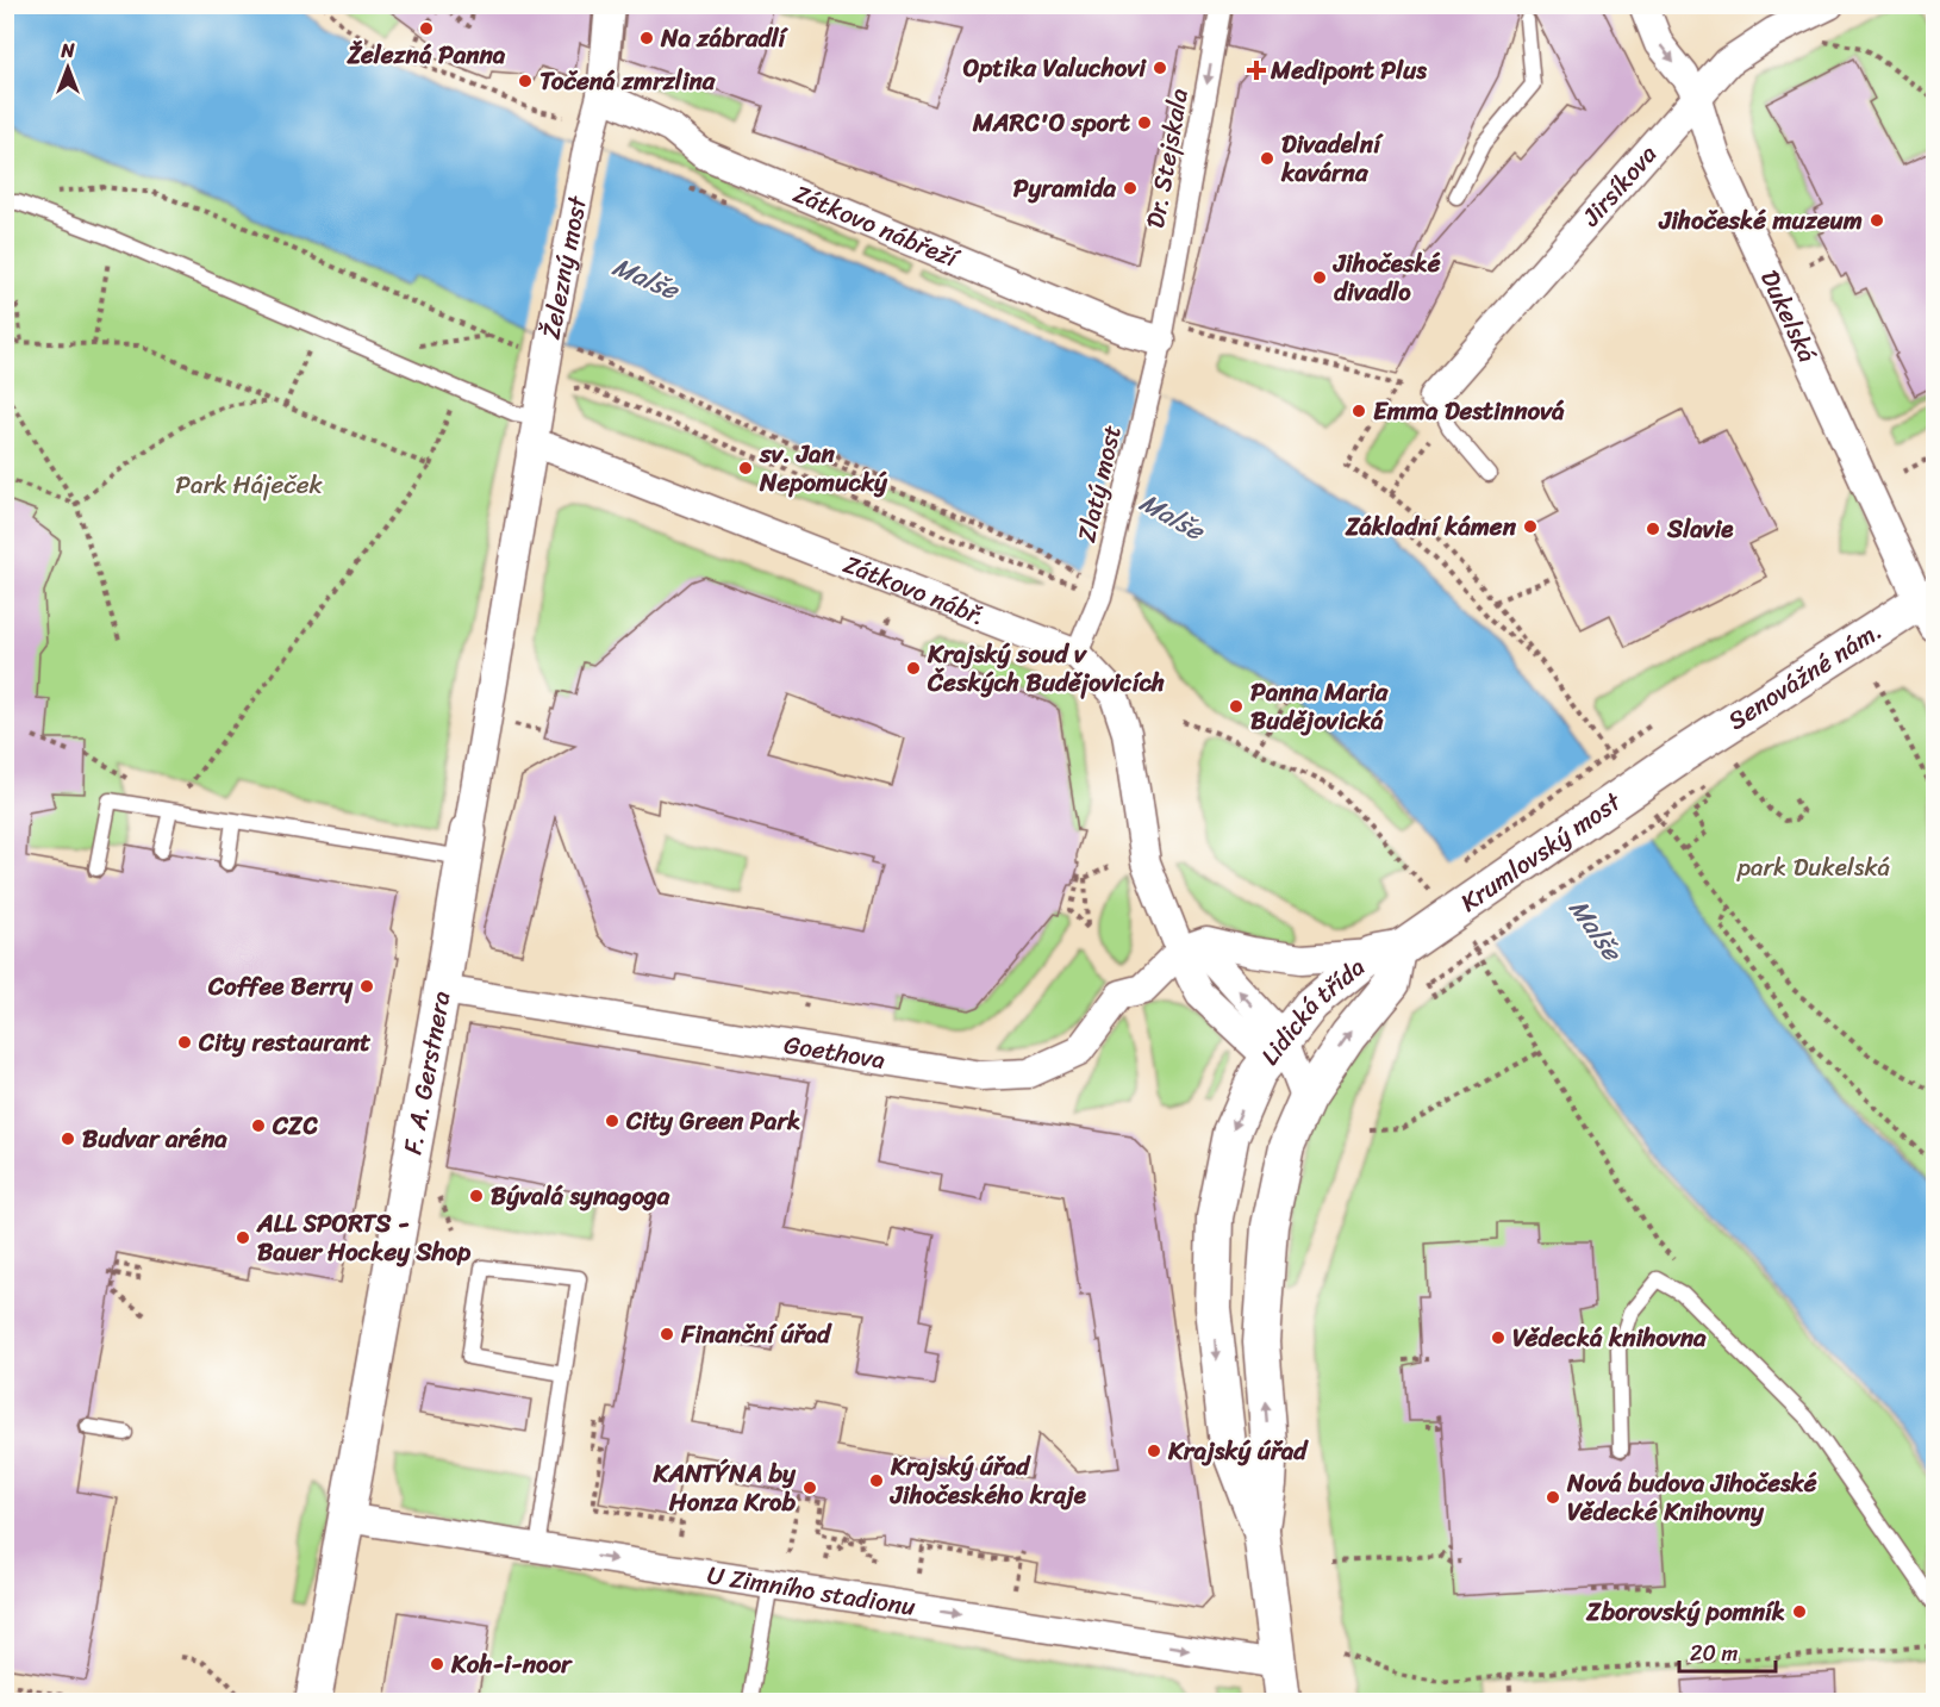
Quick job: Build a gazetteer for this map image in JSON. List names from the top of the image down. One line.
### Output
{"streets":{"street":["Dr. Stejskala","Jirsíkova","Zátkovo nábřeží","Železný most","Dukelská","Zlatý most","Zátkovo nábř.","Senovážné nám.","Krumlovský most","Lidická třída","Goethova","F. A. Gerstnera","U Zimního stadionu"]},"crossings":[["Dr. Stejskala","Zátkovo nábřeží"],["Dr. Stejskala","Zlatý most"],["Jirsíkova","Dukelská"],["Zátkovo nábřeží","Železný most"],["Zátkovo nábřeží","Zlatý most"],["Železný most","Zátkovo nábř."],["Železný most","F. A. Gerstnera"],["Dukelská","Senovážné nám."],["Zlatý most","Zátkovo nábř."],["Zátkovo nábř.","Goethova"],["Zátkovo nábř.","F. A. Gerstnera"],["Senovážné nám.","Krumlovský most"],["Krumlovský most","Lidická třída"],["Lidická třída","U Zimního stadionu"],["Goethova","F. A. Gerstnera"],["F. A. Gerstnera","U Zimního stadionu"]],"one_way":["Dr. Stejskala","U Zimního stadionu"],"water":["Malše"],"parks":["Park Háječek","park Dukelská"],"places":{"other":["Železná Panna","Na zábradlí","Optika Valuchovi","Točená zmrzlina","MARC'O sport","Divadelní kavárna","Pyramida","Jihočeské muzeum","Jihočeské divadlo","Emma Destinnová","sv. Jan Nepomucký","Základní kámen","Slavie","Krajský soud v Českých Budějovicích","Panna Maria Budějovická","Coffee Berry","City restaurant","City Green Park","CZC","Budvar aréna","Bývalá synagoga","ALL SPORTS - Bauer Hockey Shop","Finanční úřad","Vědecká knihovna","Krajský úřad","Krajský úřad Jihočeského kraje","KANTÝNA by Honza Krob","Nová budova Jihočeské Vědecké Knihovny","Zborovský pomník","Koh-i-noor"],"health":["Medipont Plus"]},"scale_bar":"20 m","north":"top"}
